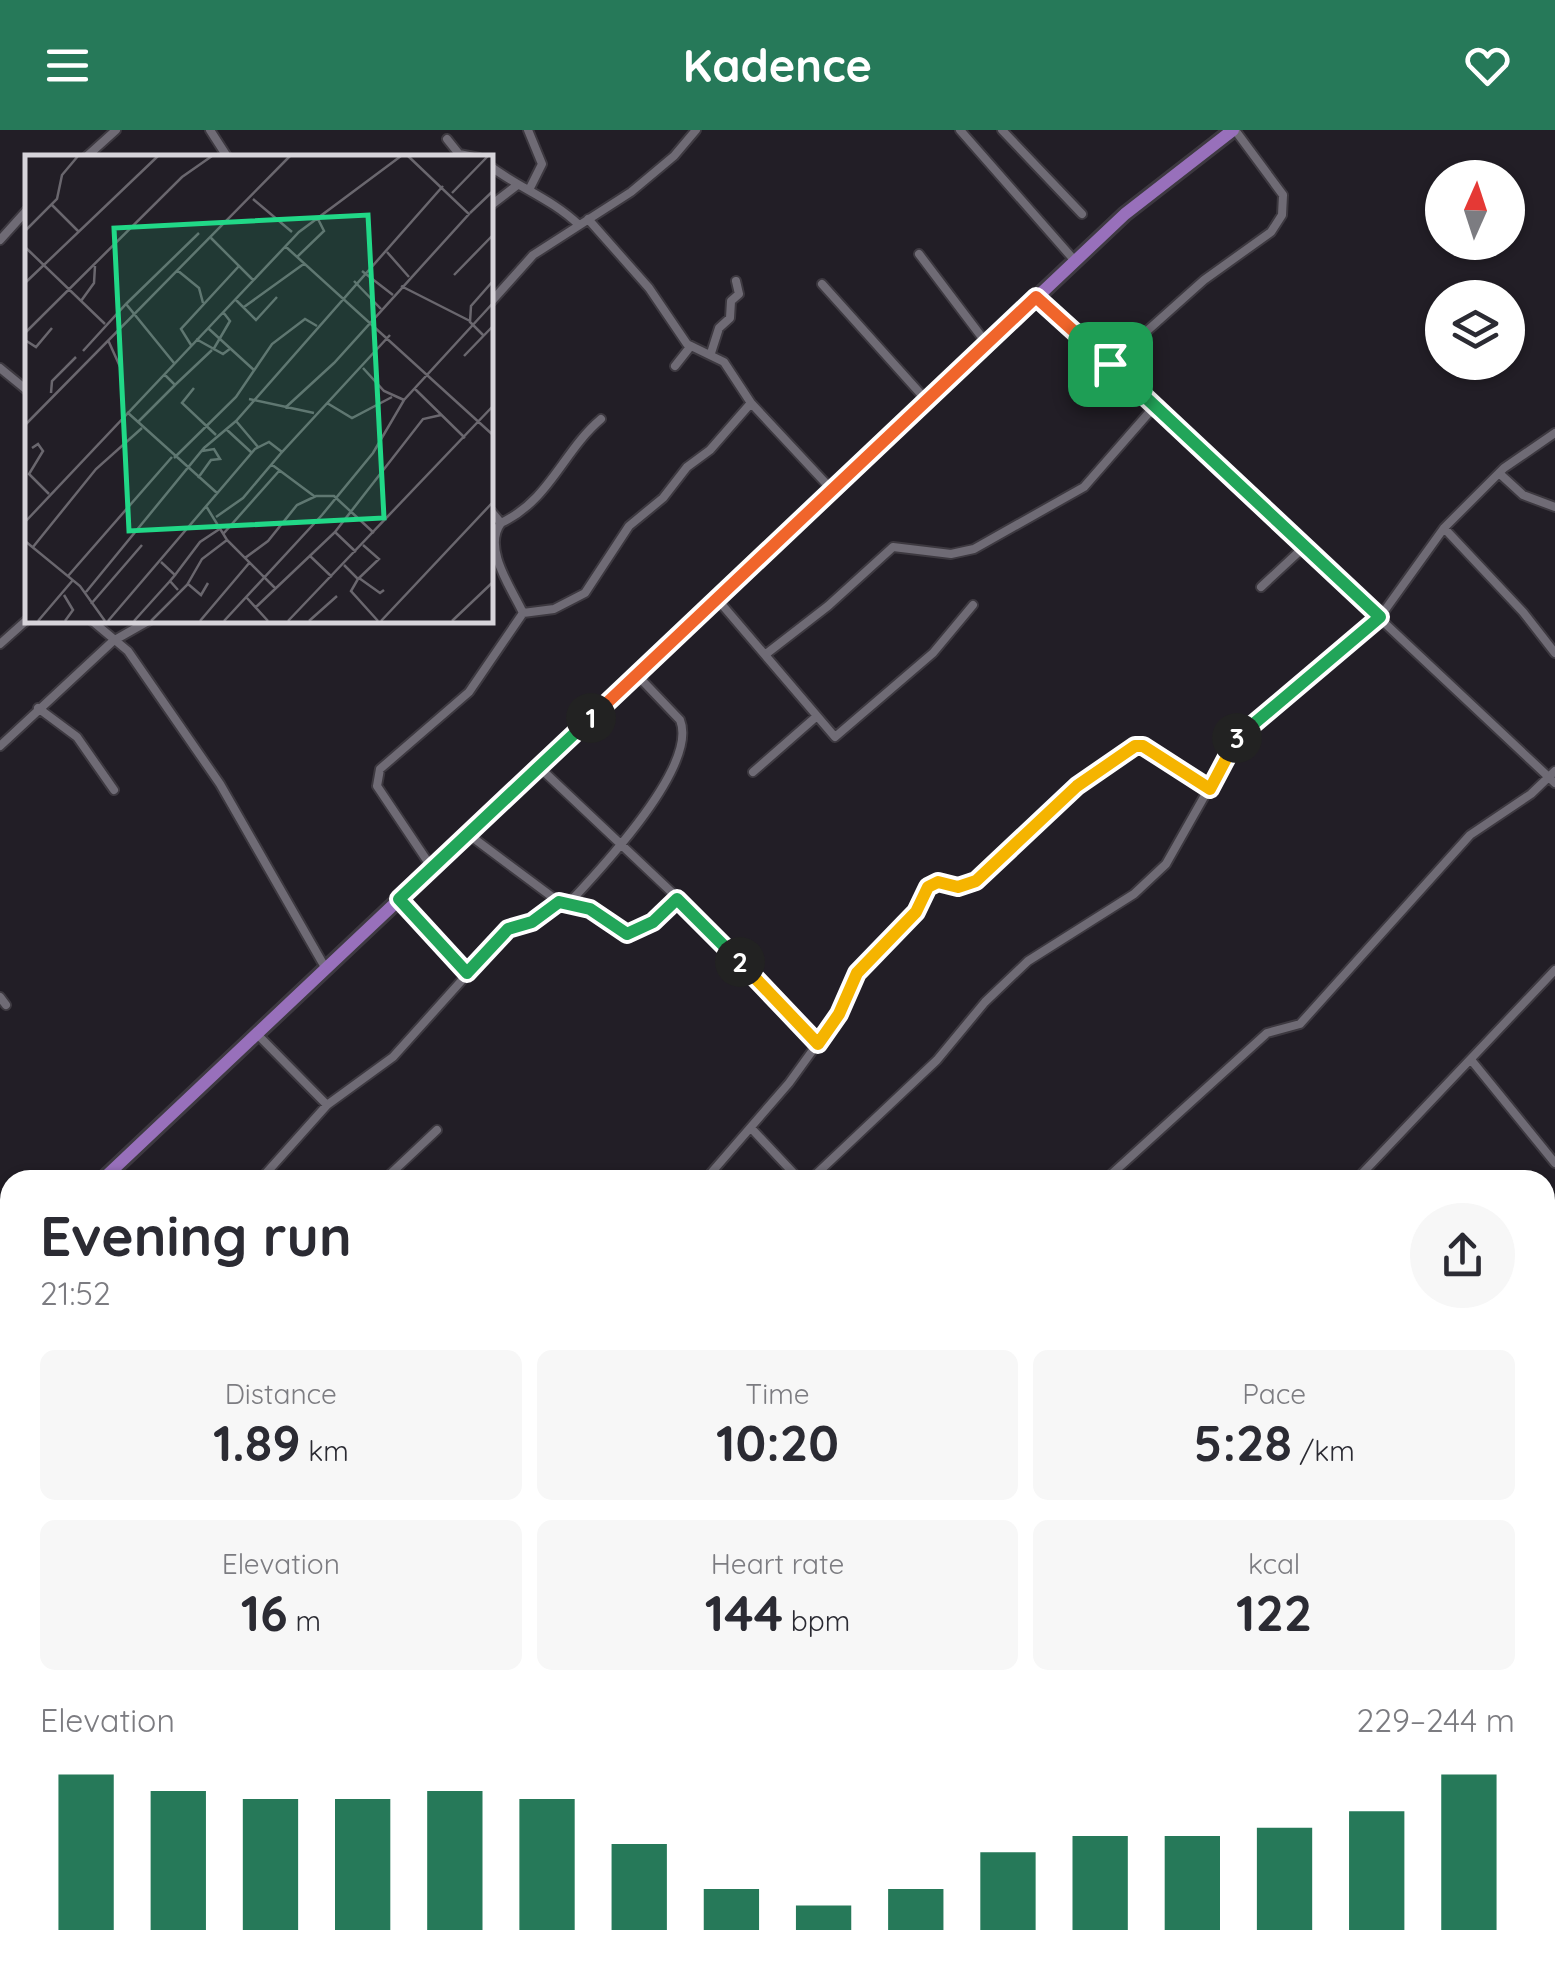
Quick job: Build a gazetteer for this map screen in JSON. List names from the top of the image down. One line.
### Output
{"north":"top","page":{"header":"Kadence","pins":["1","3","2"],"heading":["Evening run","21:52"],"stats":[["Distance","1.89 km"],["Time","10:20"],["Pace","5:28 /km"],["Elevation","16 m"],["Heart rate","144 bpm"],["kcal","122"]],"chart":["Elevation","229–244 m"]}}
